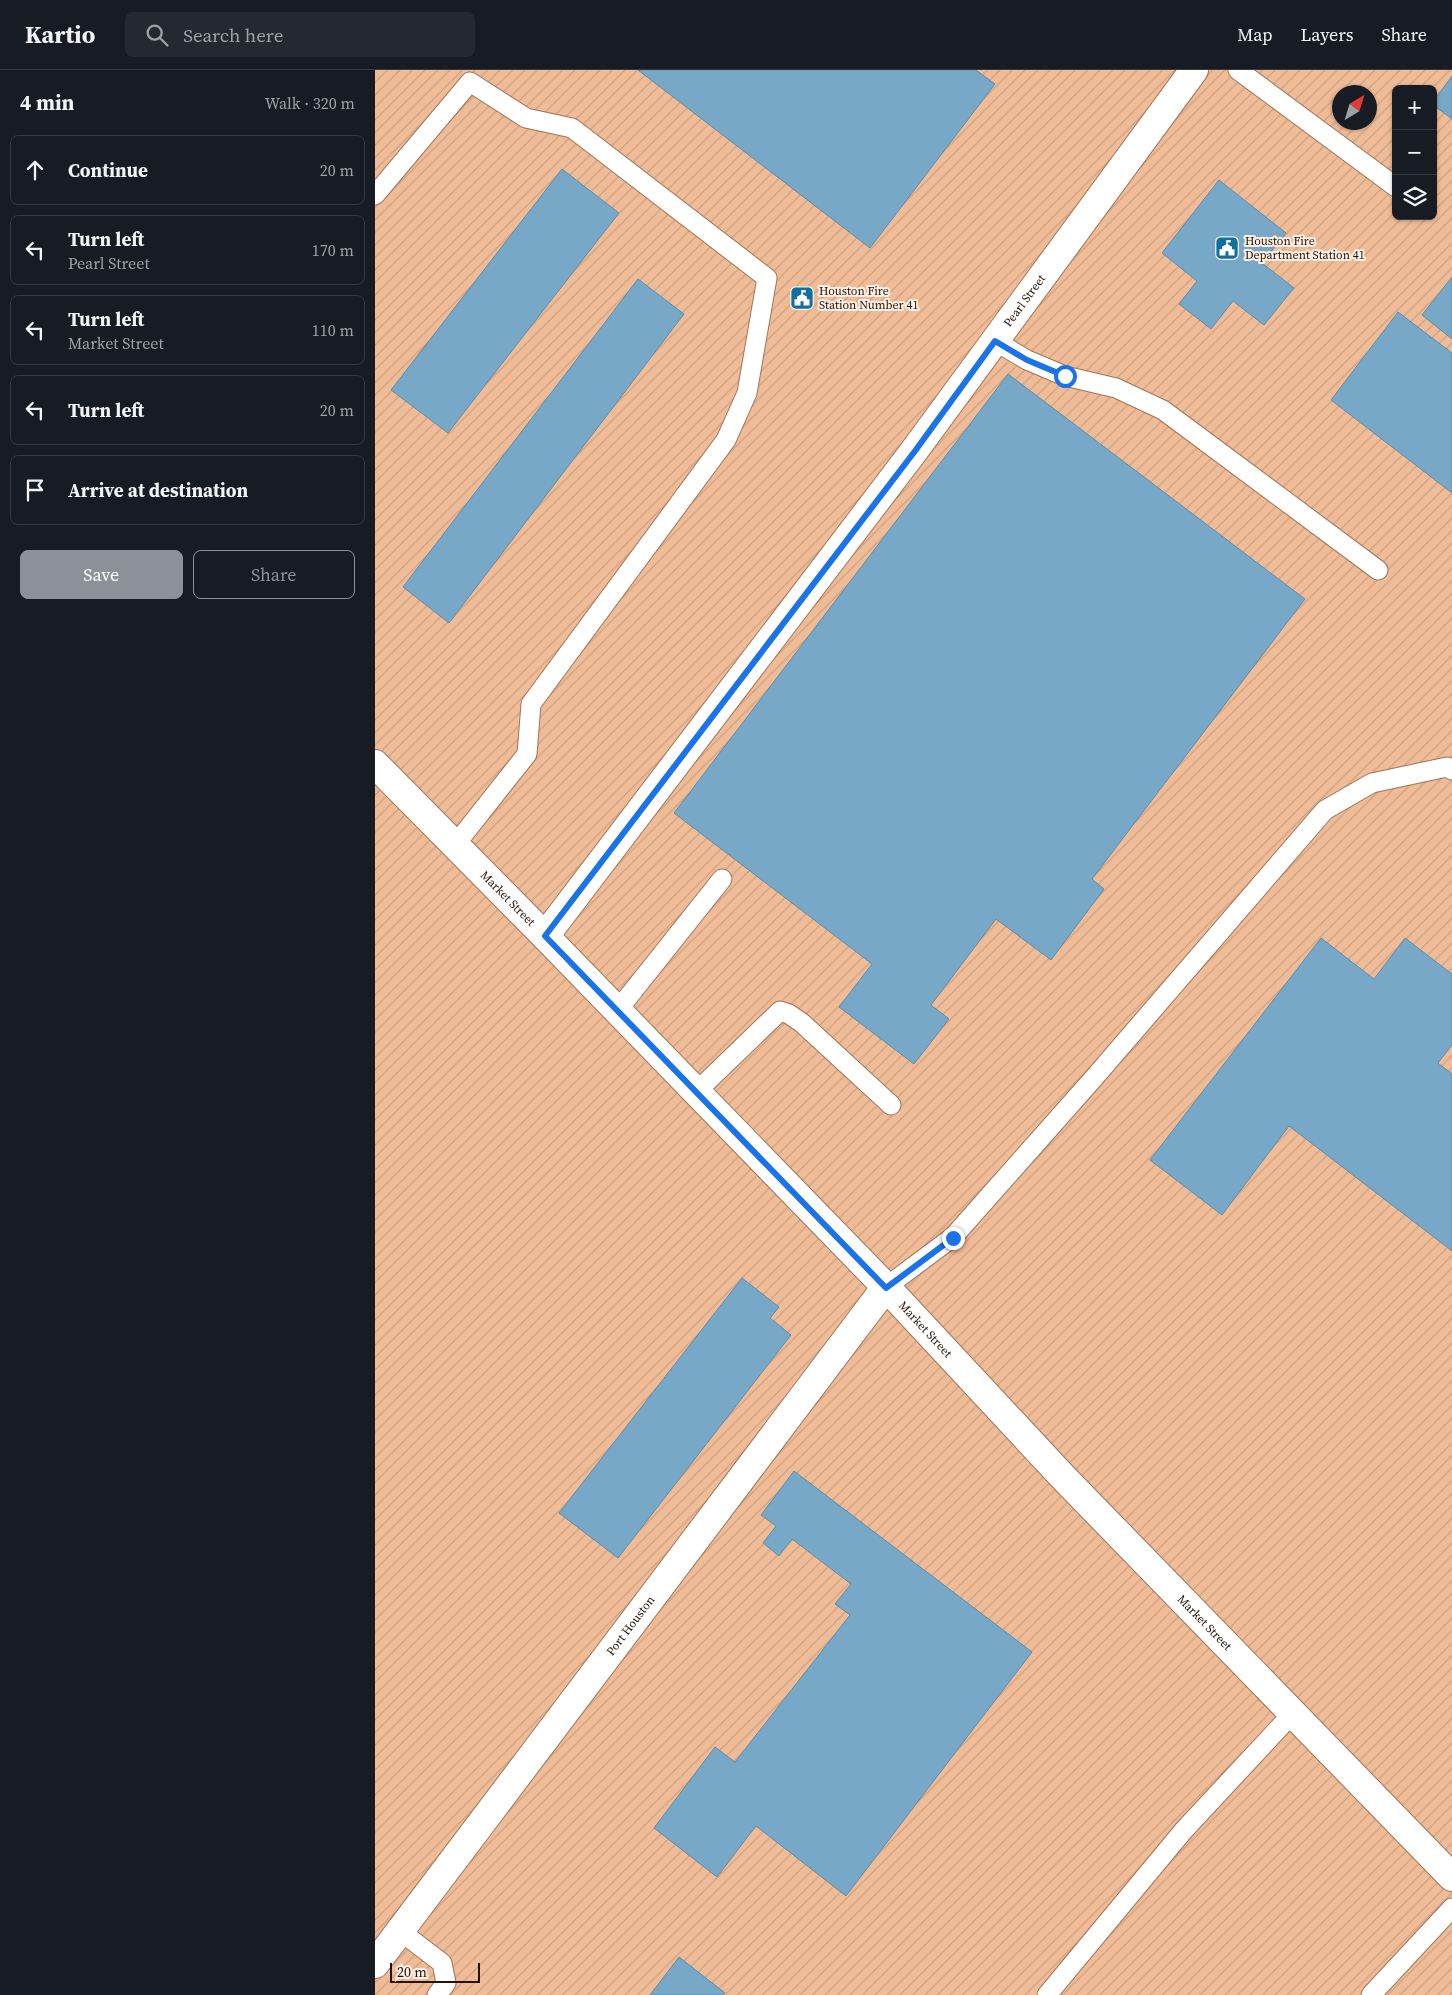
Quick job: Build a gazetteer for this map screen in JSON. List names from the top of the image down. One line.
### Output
{"streets":{"street":["Pearl Street","Market Street","Port Houston"]},"crossings":[["Pearl Street","Market Street"],["Market Street","Port Houston"]],"places":{"public building":["Houston Fire Department Station 41","Houston Fire Station Number 41"]},"scale_bar":"20 m","north":"top right","page":{"header":"Kartio","search":"Search here","nav":["Map","Layers","Share"],"heading":["4 min","Walk · 320 m"],"map_buttons":["+","−"],"list":[["Continue","20 m"],["Turn left","Pearl Street","170 m"],["Turn left","Market Street","110 m"],["Turn left","20 m"],"Arrive at destination"],"buttons":["Save","Share"],"scale":"20 m"}}
